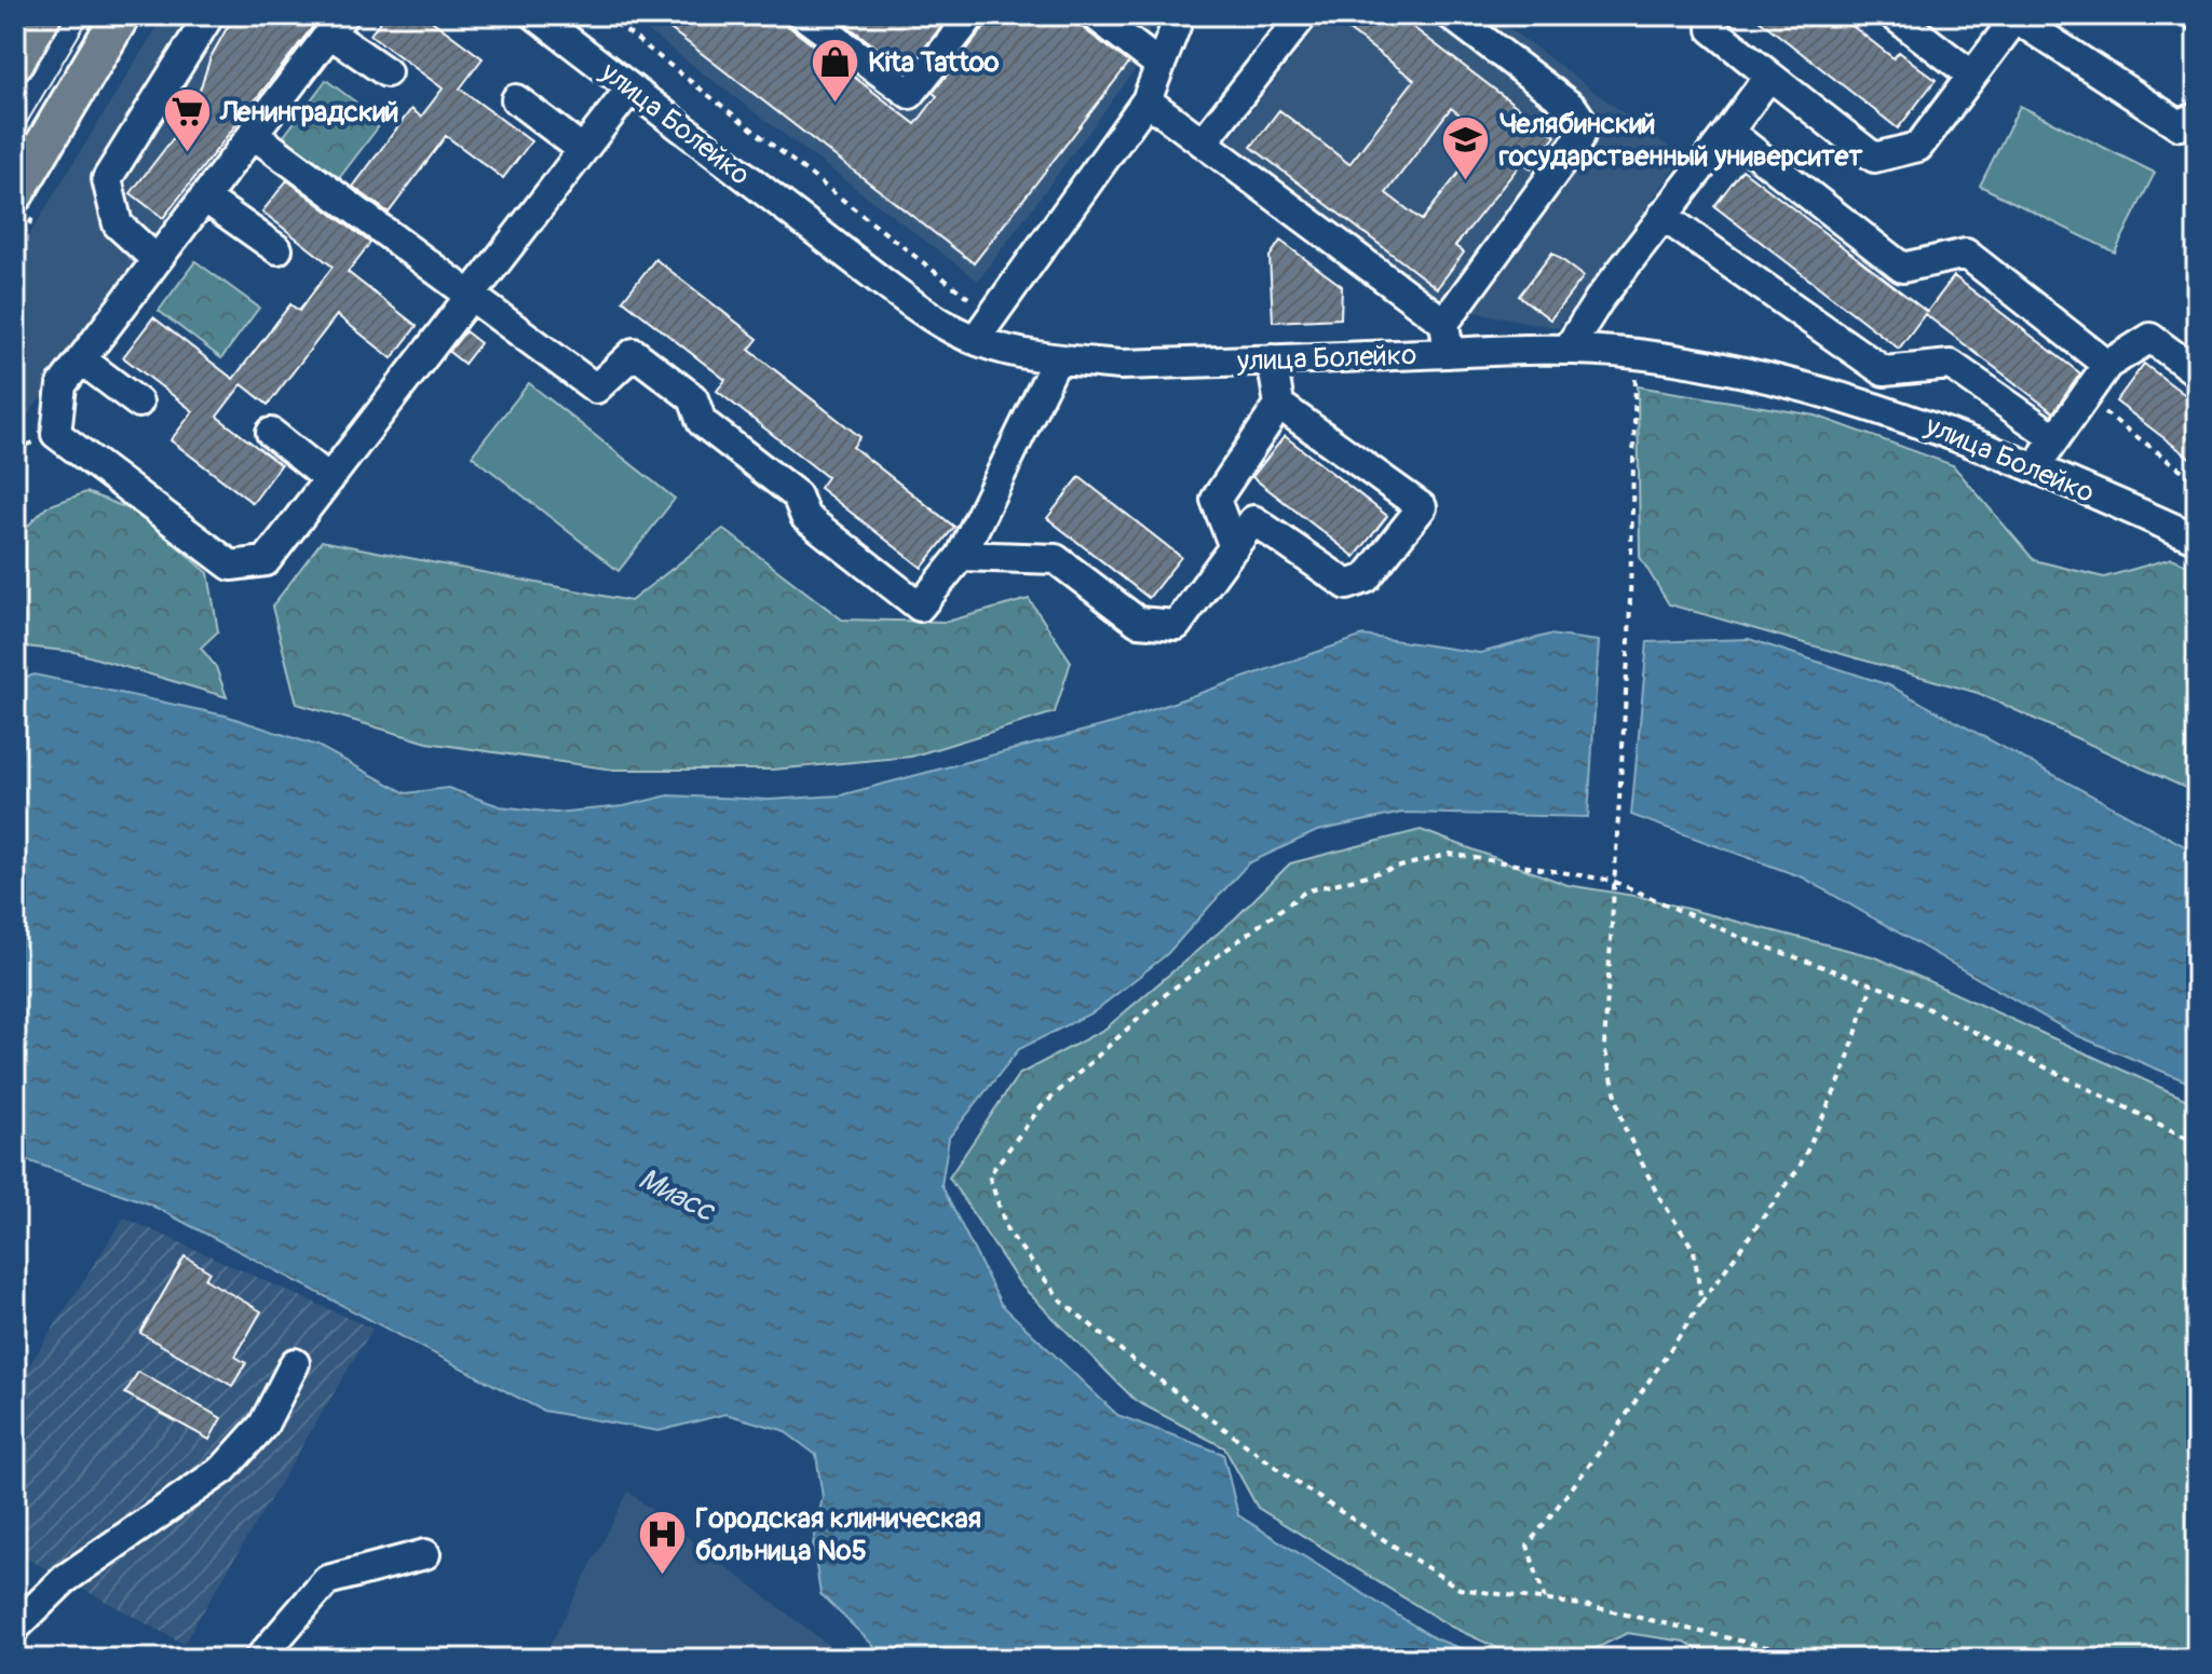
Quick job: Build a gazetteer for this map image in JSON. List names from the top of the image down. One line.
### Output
{"streets":{"street":["улица Болейко"]},"water":["Миасс"],"places":{"shop":["Kita Tattoo"],"supermarket":["Ленинградский"],"school or university":["Челябинский государственный университет"],"hospital":["Городская клиническая больница №5"]}}
